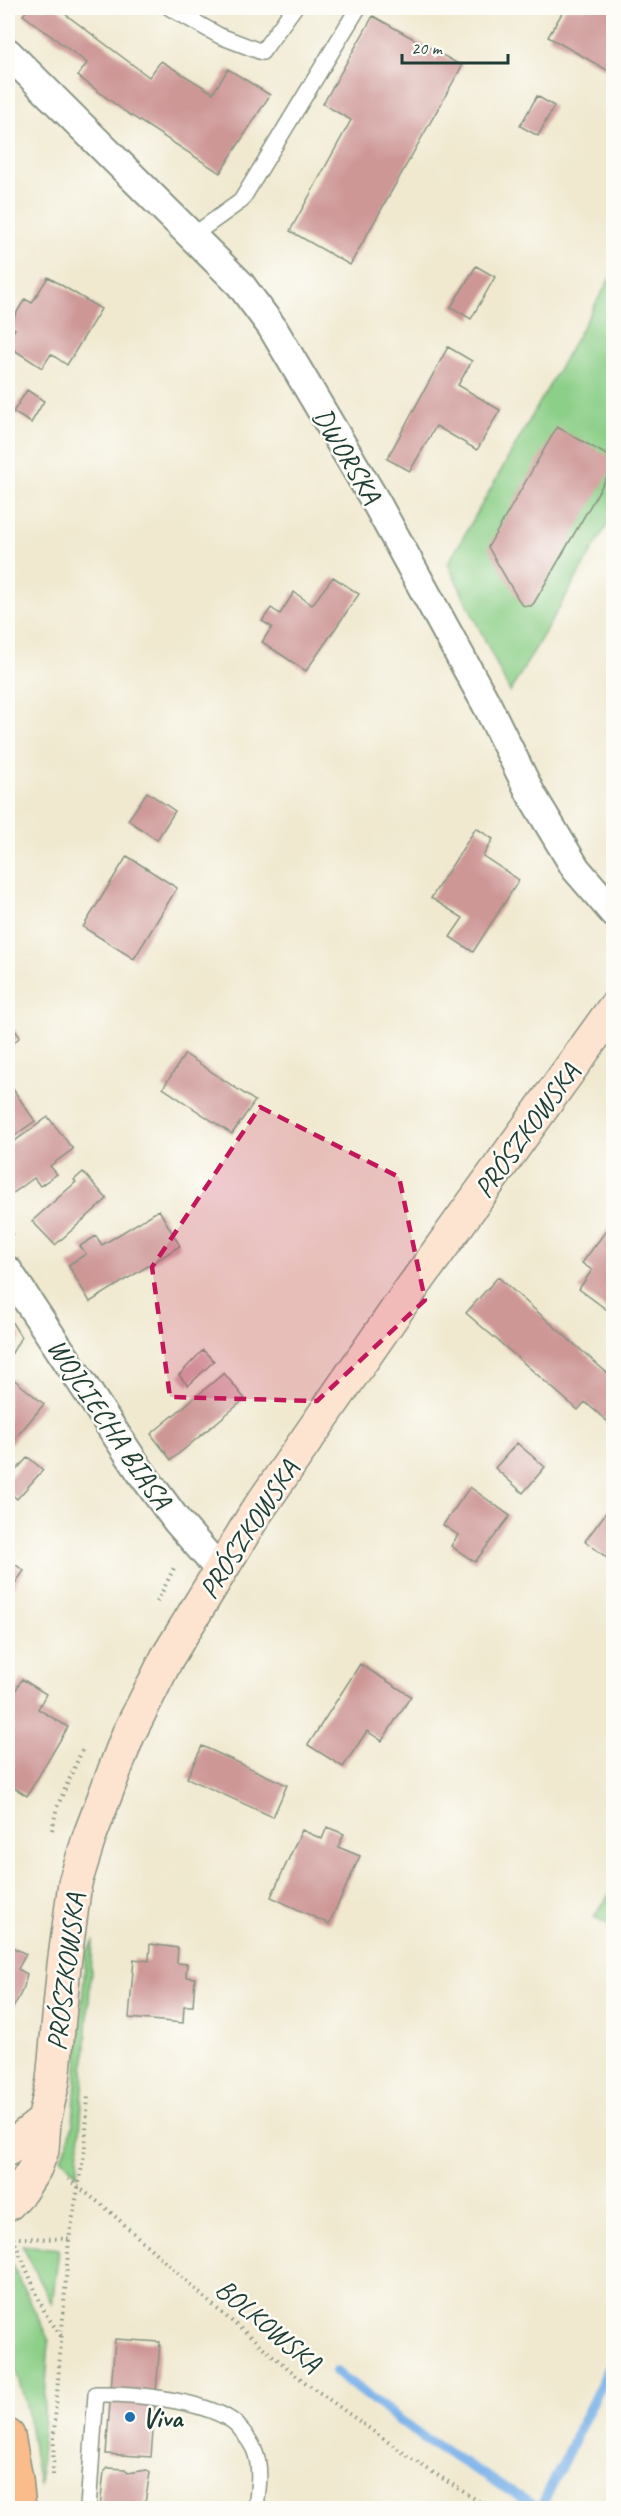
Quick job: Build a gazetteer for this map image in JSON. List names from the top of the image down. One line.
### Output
{"streets":{"main road":["PRÓSZKOWSKA"],"street":["DWORSKA","WOJCIECHA BIASA"],"path":["BOLKOWSKA"]},"crossings":[["PRÓSZKOWSKA","WOJCIECHA BIASA"],["PRÓSZKOWSKA","BOLKOWSKA"]],"places":["Viva"],"scale_bar":"20 m"}
